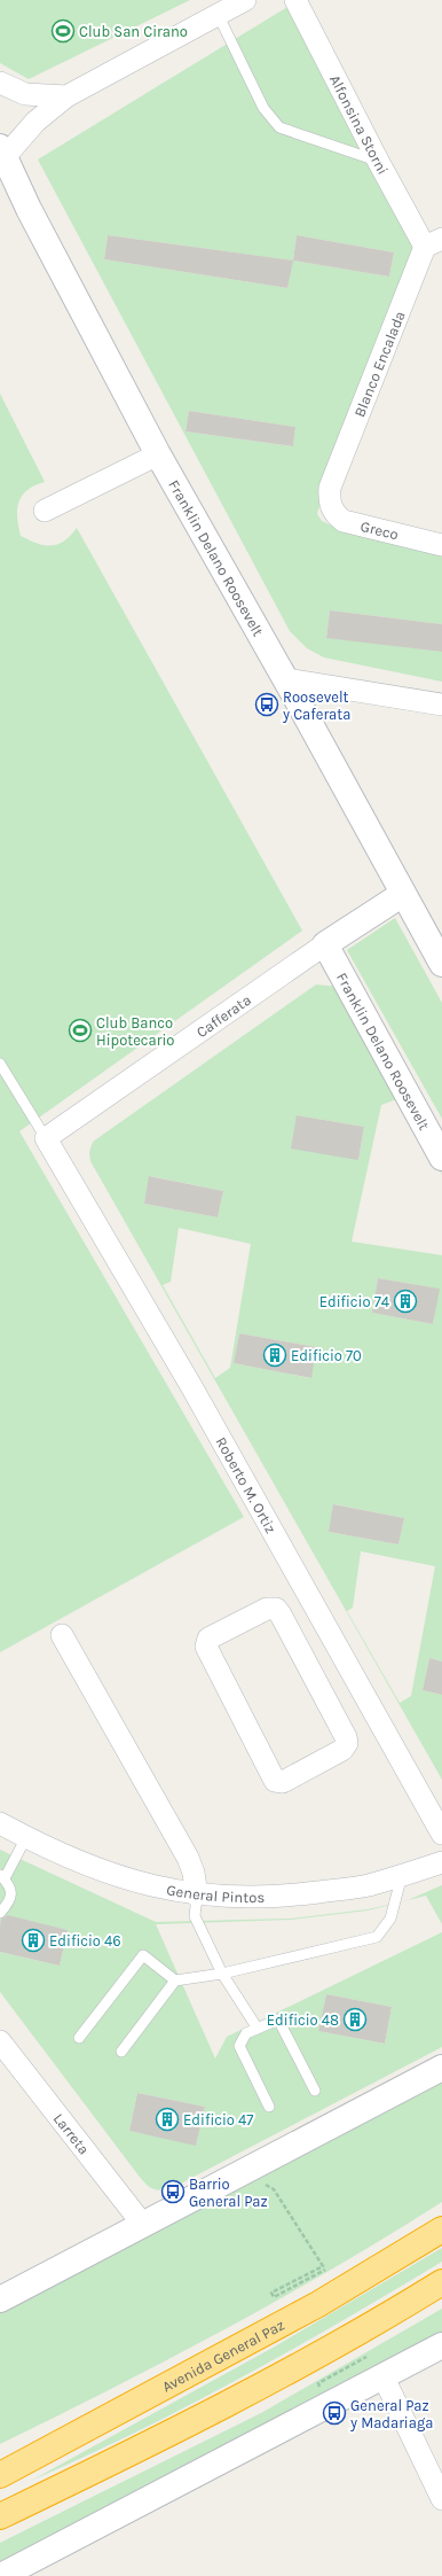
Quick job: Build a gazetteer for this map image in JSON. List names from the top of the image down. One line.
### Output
{"streets":{"highway":["Avenida General Paz"],"street":["Alfonsina Storni","Blanco Encalada","Greco","Franklin Delano Roosevelt","Cafferata","Roberto M. Ortiz","General Pintos","Larreta"]},"crossings":[["Alfonsina Storni","Blanco Encalada"],["Blanco Encalada","Greco"],["Franklin Delano Roosevelt","Cafferata"],["Cafferata","Roberto M. Ortiz"]],"places":{"sports":["Club San Cirano","Club Banco Hipotecario"],"bus stop":["Roosevelt y Caferata","Barrio General Paz","General Paz y Madariaga"],"building":["Edificio 74","Edificio 70","Edificio 46","Edificio 48","Edificio 47"]}}
